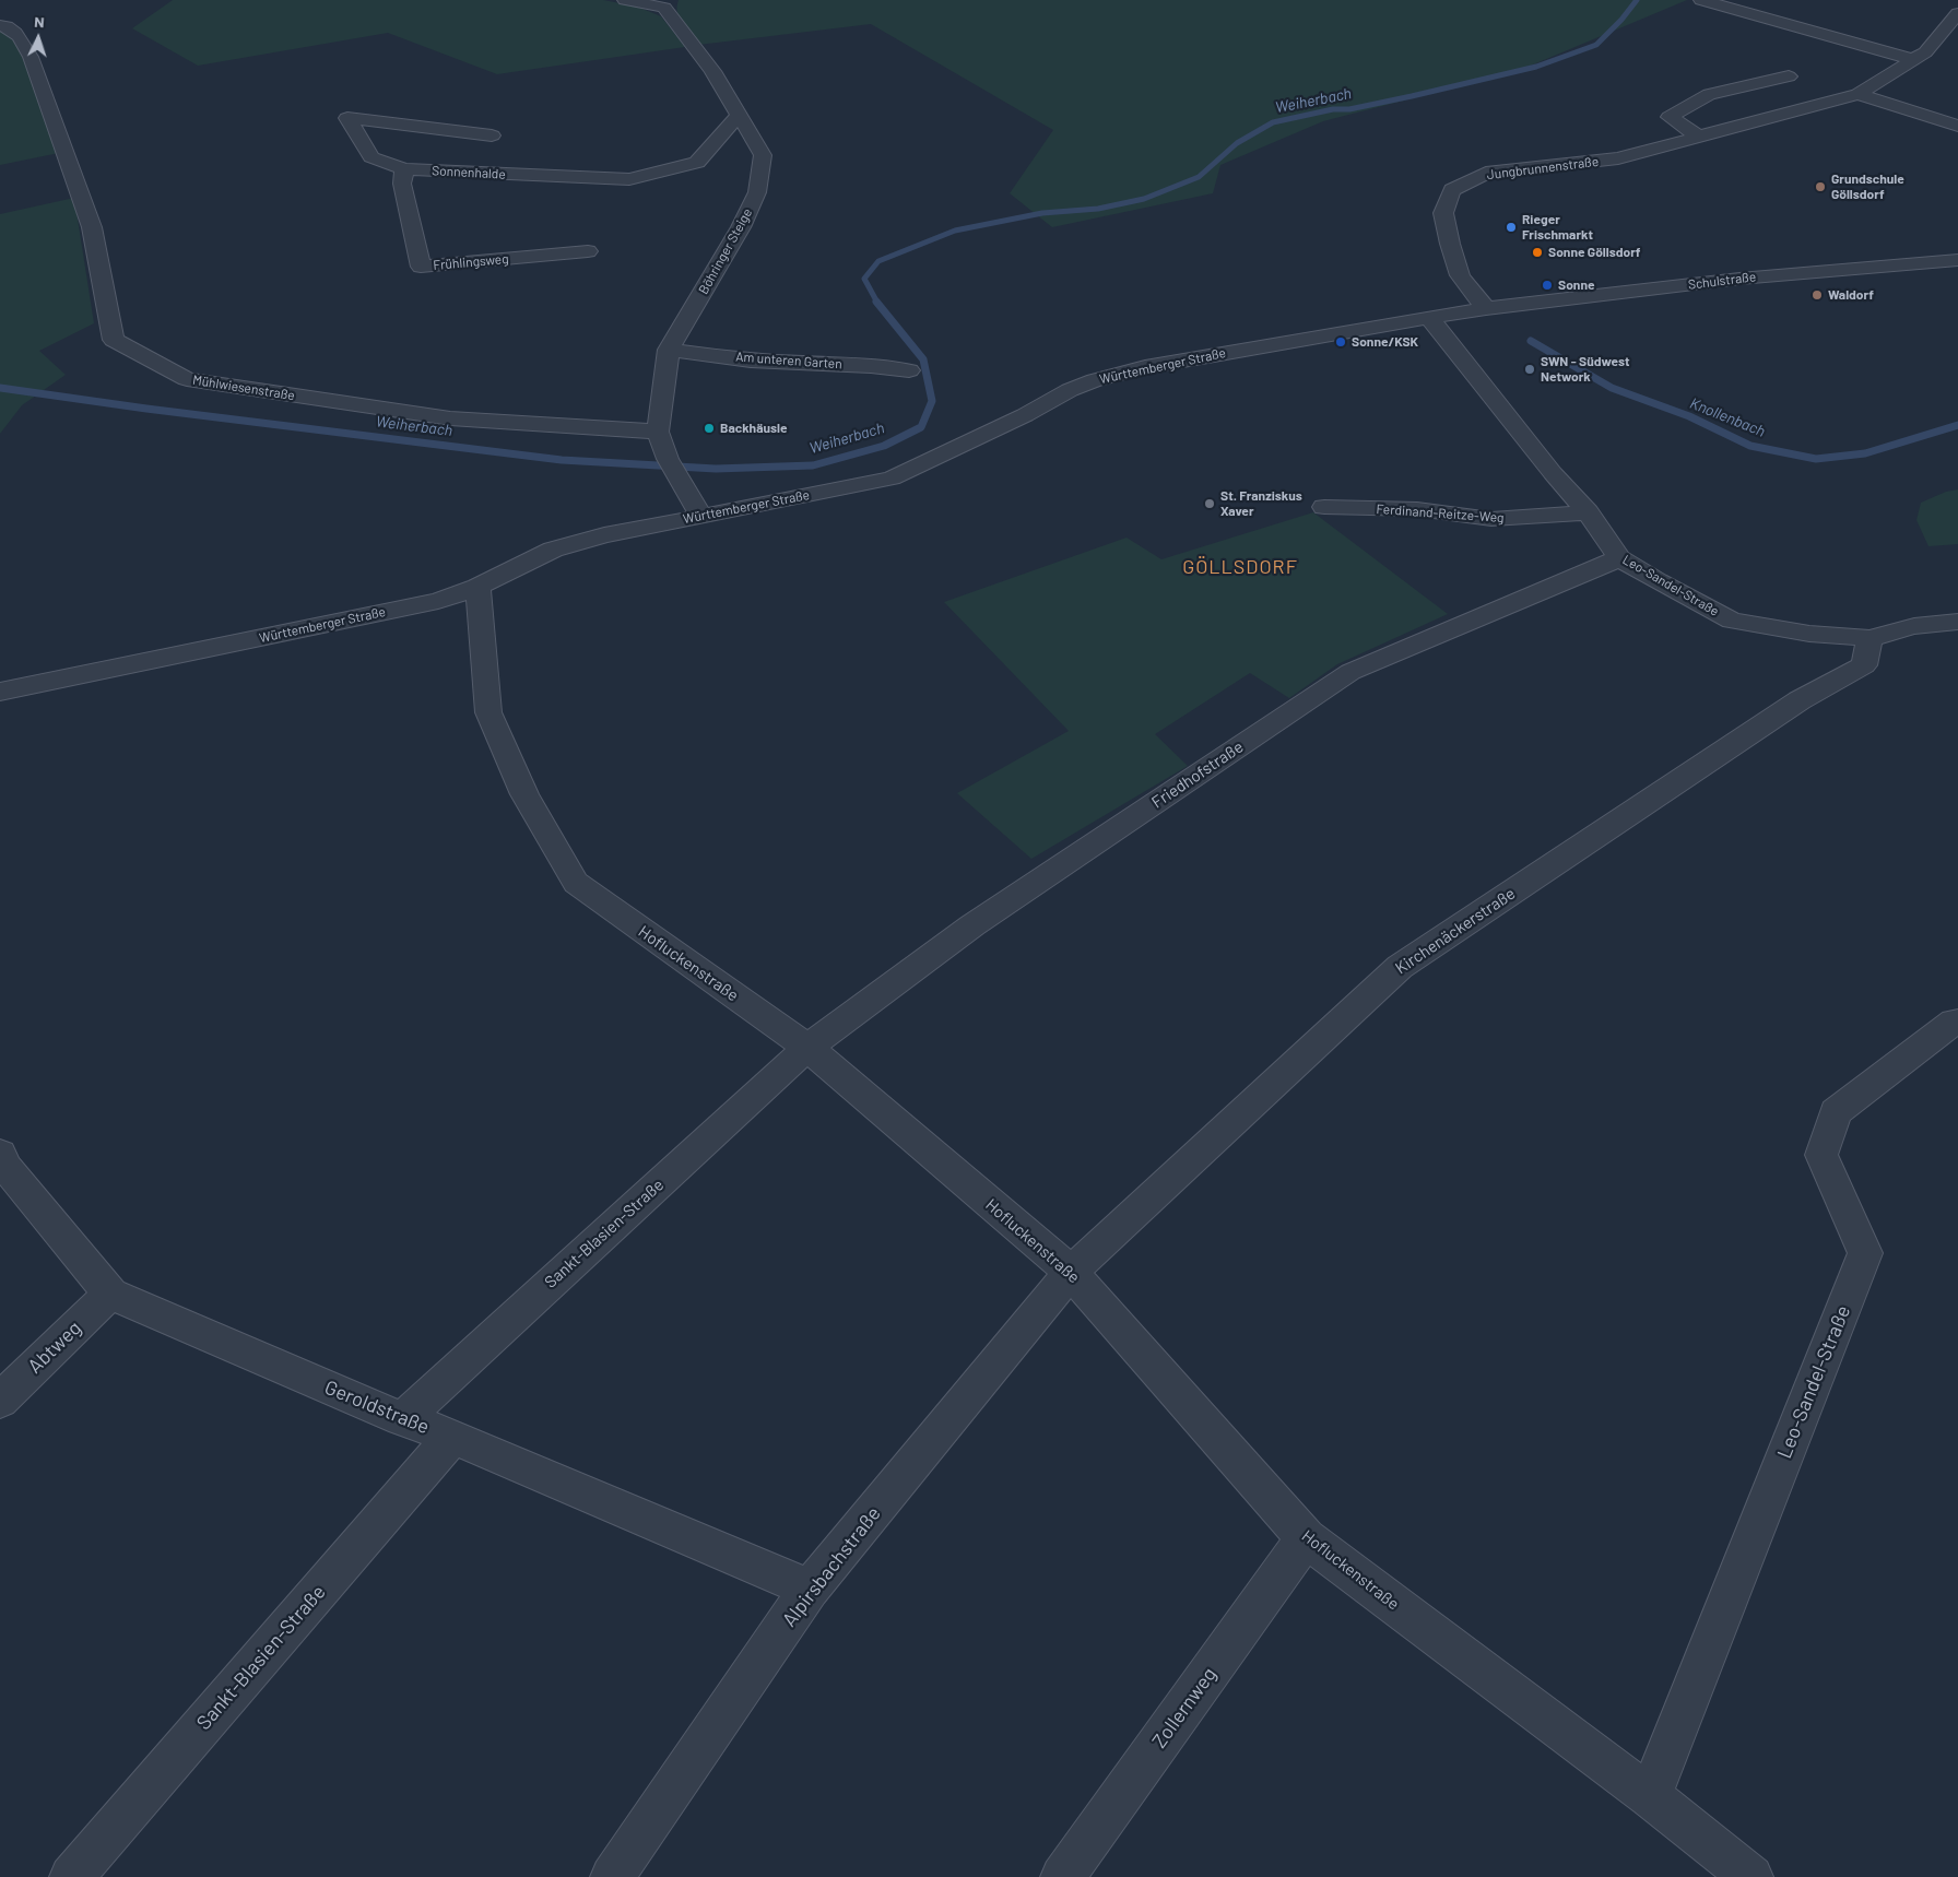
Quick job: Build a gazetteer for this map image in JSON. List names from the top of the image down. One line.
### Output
{"streets":{"street":["Jungbrunnenstraße","Sonnenhalde","Böhringer Steige","Frühlingsweg","Schulstraße","Am unteren Garten","Württemberger Straße","Mühlwiesenstraße","Ferdinand-Reitze-Weg","Leo-Sandel-Straße","Friedhofstraße","Kirchenäckerstraße","Hofluckenstraße","Sankt-Blasien-Straße","Abtweg","Geroldstraße","Alpirsbachstraße","Zollernweg"]},"crossings":[["Jungbrunnenstraße","Schulstraße"],["Jungbrunnenstraße","Württemberger Straße"],["Sonnenhalde","Böhringer Steige"],["Sonnenhalde","Frühlingsweg"],["Böhringer Steige","Am unteren Garten"],["Böhringer Steige","Württemberger Straße"],["Böhringer Steige","Mühlwiesenstraße"],["Schulstraße","Württemberger Straße"],["Württemberger Straße","Leo-Sandel-Straße"],["Württemberger Straße","Hofluckenstraße"],["Ferdinand-Reitze-Weg","Leo-Sandel-Straße"],["Leo-Sandel-Straße","Friedhofstraße"],["Leo-Sandel-Straße","Kirchenäckerstraße"],["Leo-Sandel-Straße","Hofluckenstraße"],["Friedhofstraße","Hofluckenstraße"],["Friedhofstraße","Sankt-Blasien-Straße"],["Kirchenäckerstraße","Hofluckenstraße"],["Kirchenäckerstraße","Alpirsbachstraße"],["Hofluckenstraße","Sankt-Blasien-Straße"],["Hofluckenstraße","Alpirsbachstraße"],["Hofluckenstraße","Zollernweg"],["Sankt-Blasien-Straße","Geroldstraße"],["Abtweg","Geroldstraße"],["Geroldstraße","Alpirsbachstraße"]],"districts":["GÖLLSDORF"],"water":["Weiherbach","Knollenbach"],"places":["Grundschule Göllsdorf","Rieger Frischmarkt","Sonne Göllsdorf","Sonne","Waldorf","Sonne/KSK","SWN - Südwest Network","Backhäusle","St. Franziskus Xaver"],"north":"top"}
